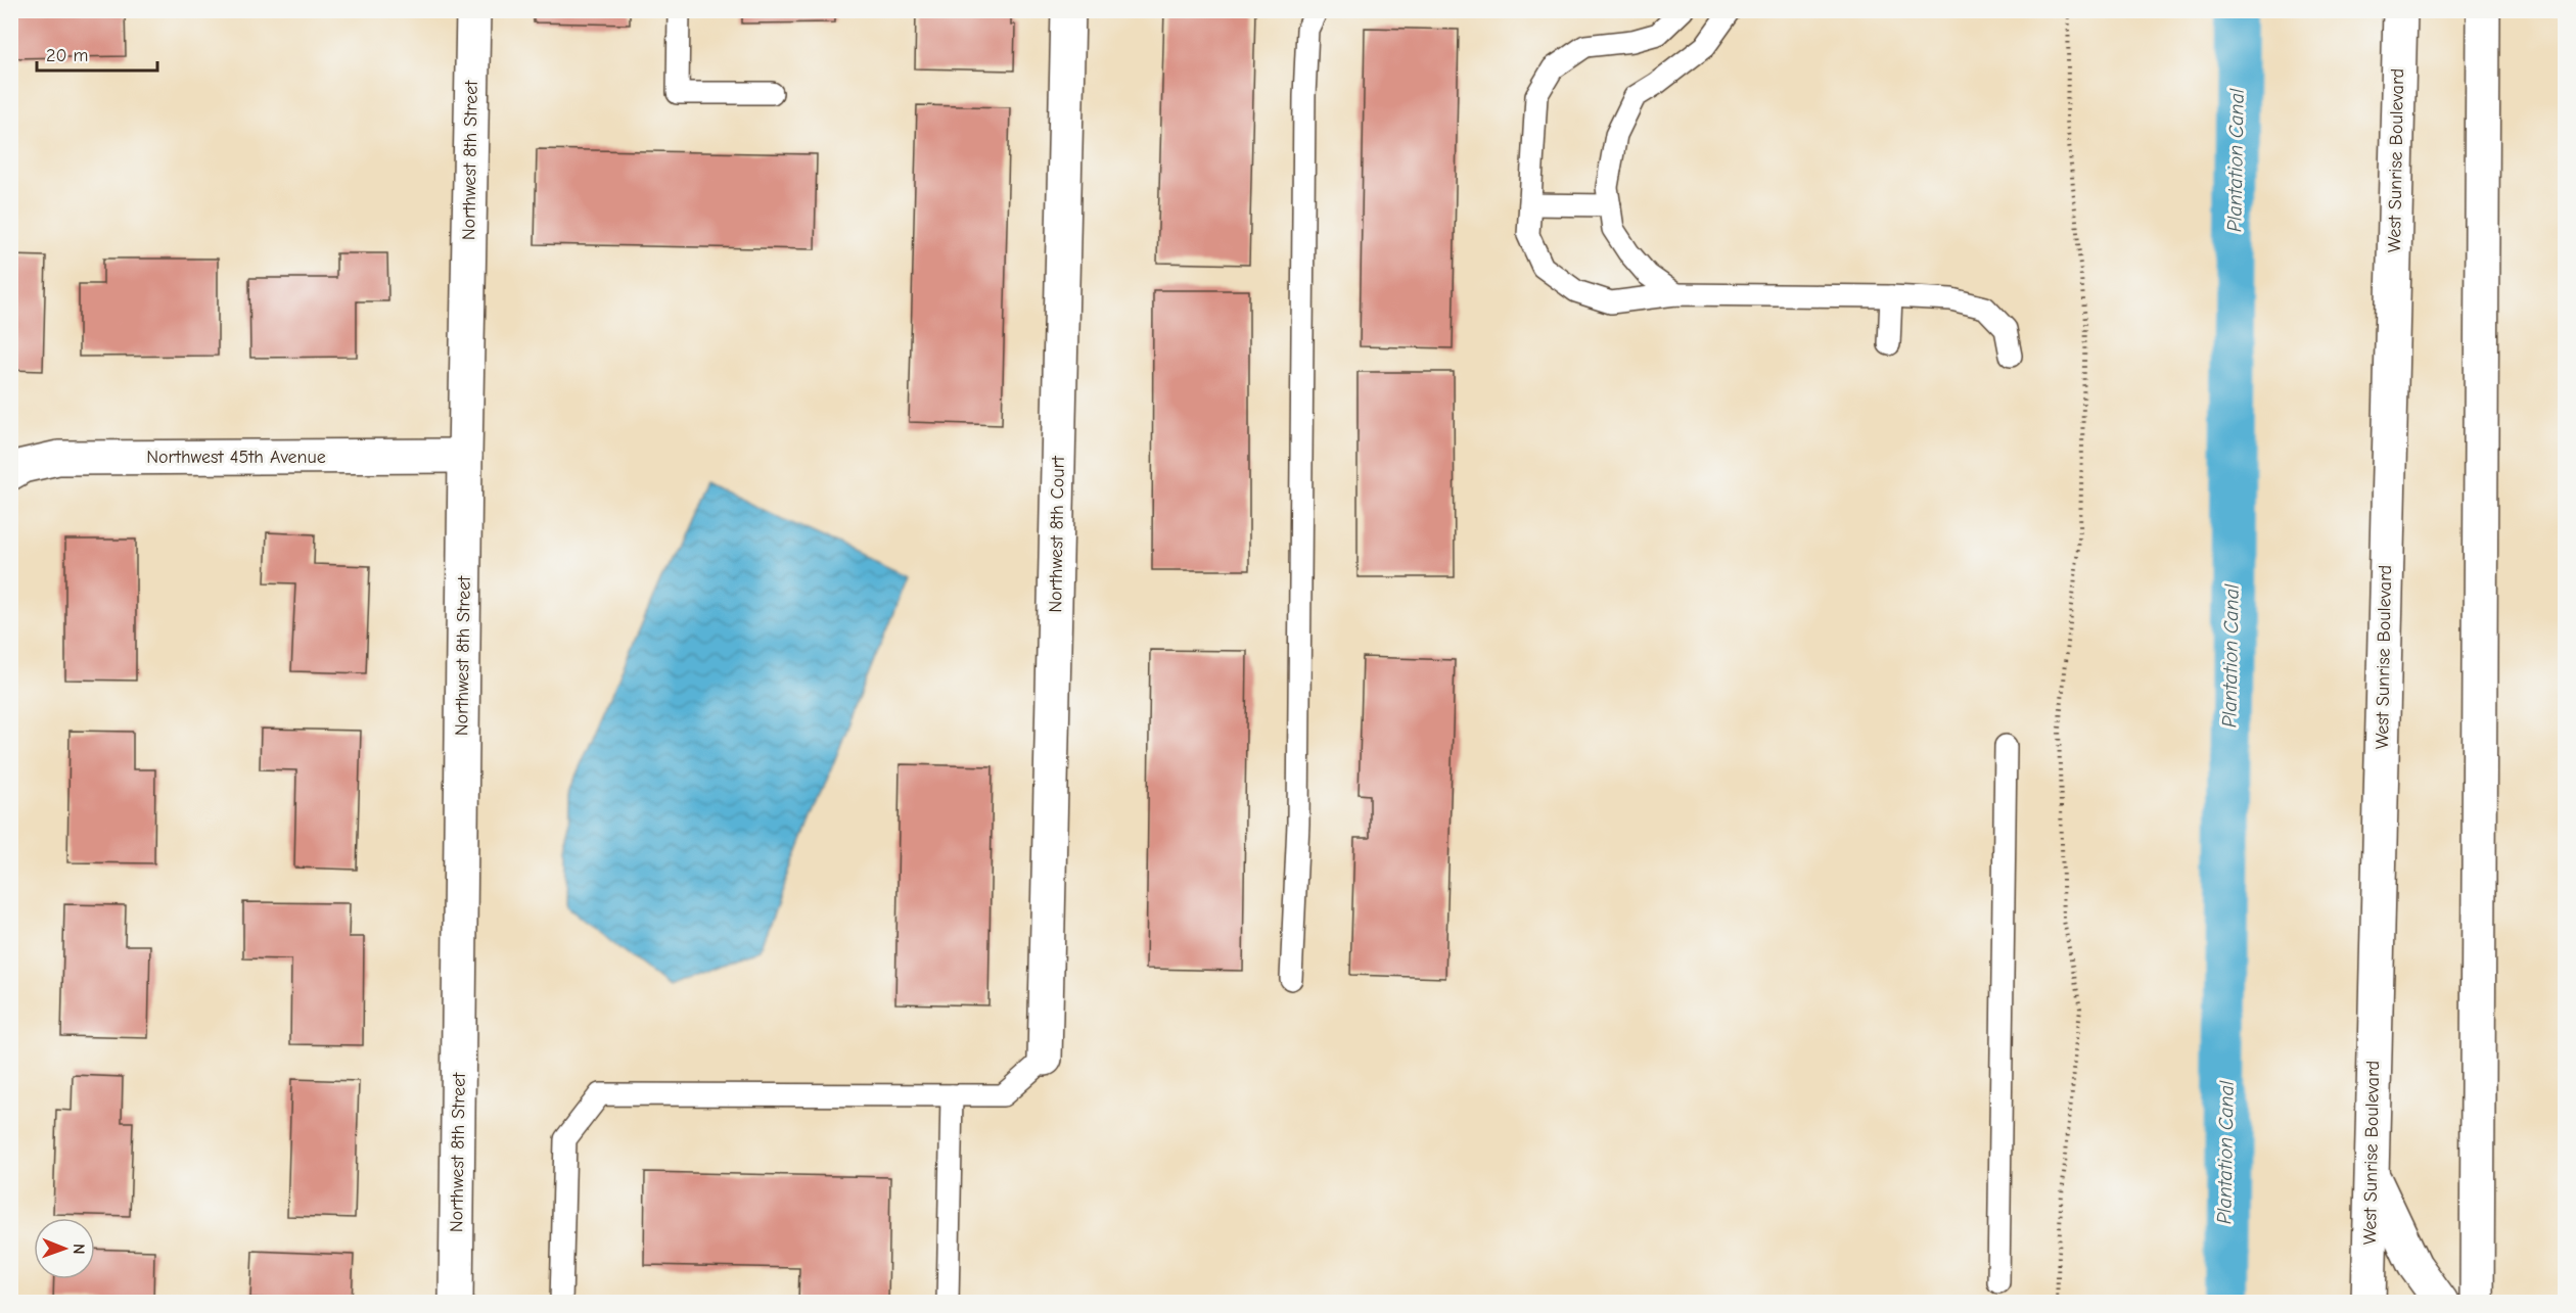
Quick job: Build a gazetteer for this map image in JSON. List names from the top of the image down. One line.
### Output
{"streets":{"street":["Northwest 8th Street","West Sunrise Boulevard","Northwest 45th Avenue","Northwest 8th Court"]},"crossings":[["Northwest 8th Street","Northwest 45th Avenue"]],"water":["Plantation Canal"],"scale_bar":"20 m","north":"right"}
